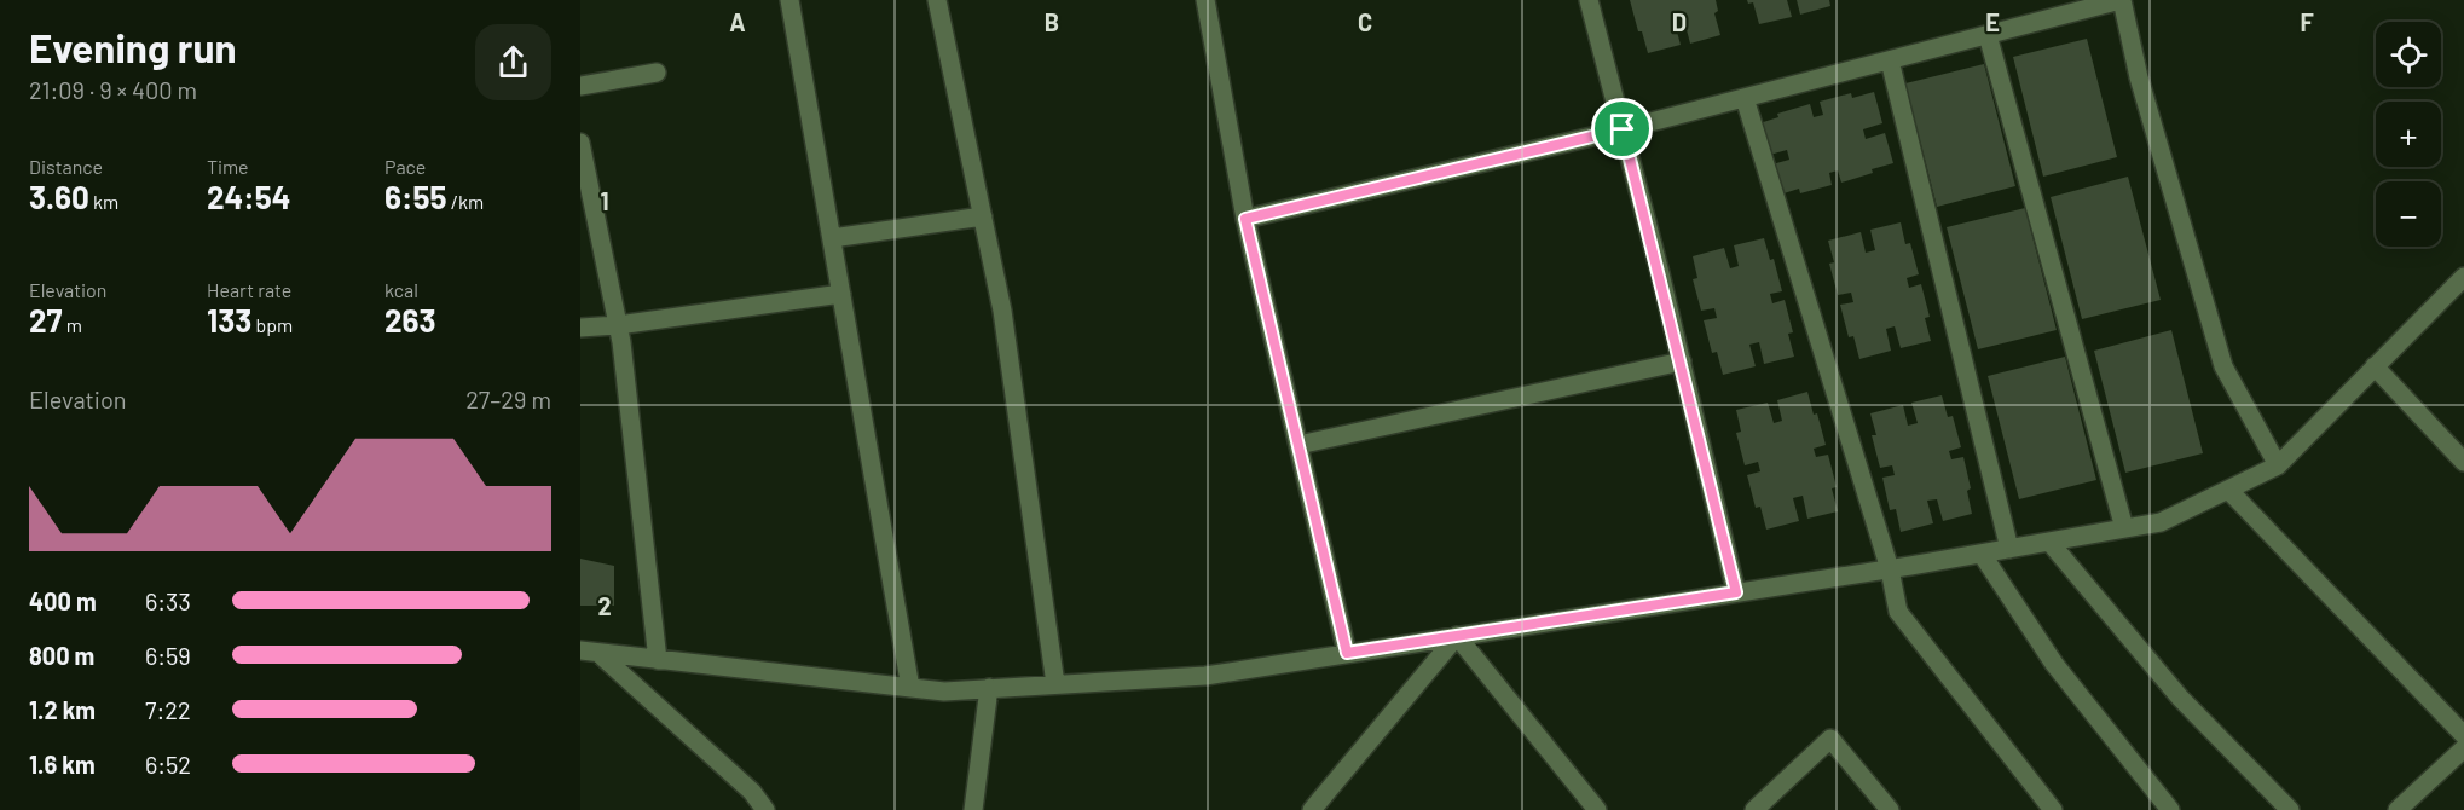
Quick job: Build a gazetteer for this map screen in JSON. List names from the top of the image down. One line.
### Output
{"page":{"heading":["Evening run","21:09 · 9 × 400 m"],"map_buttons":["+","−"],"stats":[["Distance","3.60 km"],["Time","24:54"],["Pace","6:55 /km"],["Elevation","27 m"],["Heart rate","133 bpm"],["kcal","263"]],"chart":["Elevation","27–29 m"],"list":[{"name":"400 m","note":"6:33"},{"name":"800 m","note":"6:59"},{"name":"1.2 km","note":"7:22"},{"name":"1.6 km","note":"6:52"}]},"grid":{"columns":["A","B","C","D","E","F"],"rows":["1","2"]}}
